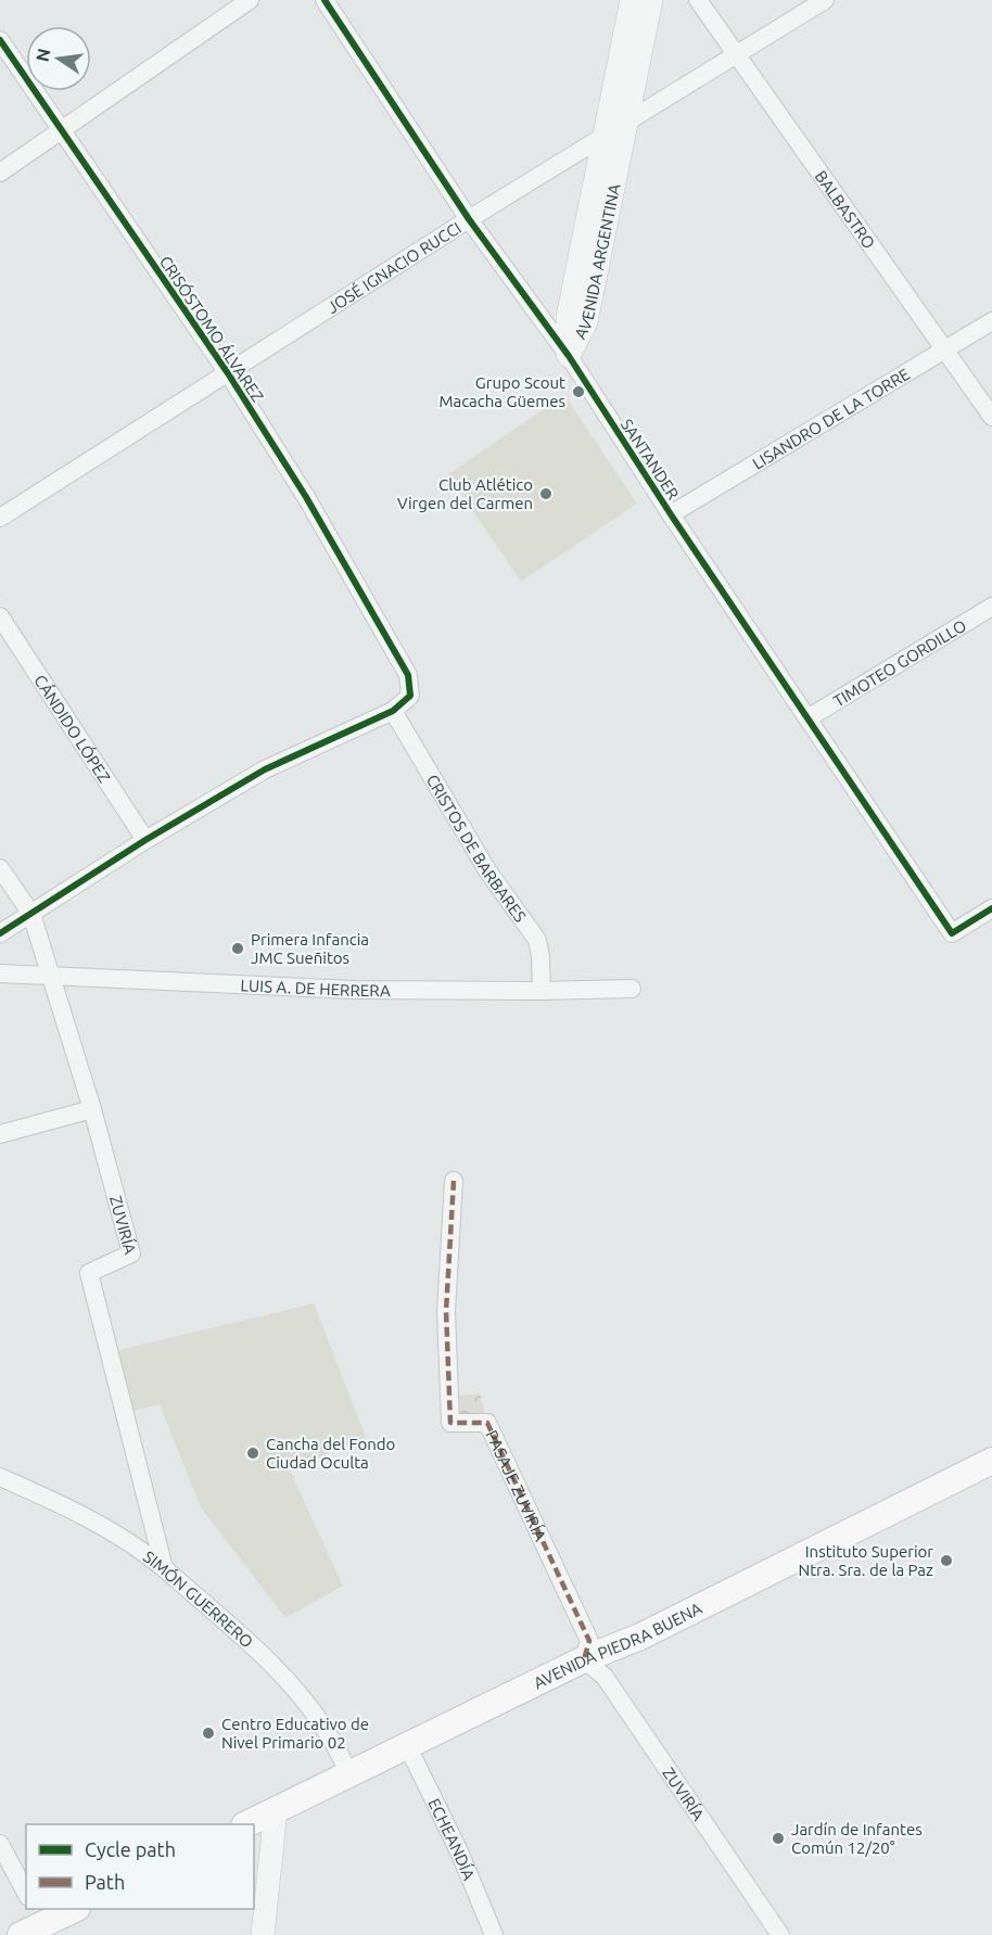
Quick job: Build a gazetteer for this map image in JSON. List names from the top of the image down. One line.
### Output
{"streets":{"main road":["AVENIDA PIEDRA BUENA"],"street":["BALBASTRO","AVENIDA ARGENTINA","JOSÉ IGNACIO RUCCI","CRISÓSTOMO ÁLVAREZ","LISANDRO DE LA TORRE","SANTANDER","TIMOTEO GORDILLO","CÁNDIDO LÓPEZ","CRISTOS DE BARBARES","LUIS A. DE HERRERA","ZUVIRÍA","PASAJE ZUVIRÍA","SIMÓN GUERRERO","ECHEANDÍA"]},"crossings":[["BALBASTRO","JOSÉ IGNACIO RUCCI"],["BALBASTRO","LISANDRO DE LA TORRE"],["AVENIDA ARGENTINA","JOSÉ IGNACIO RUCCI"],["AVENIDA ARGENTINA","SANTANDER"],["JOSÉ IGNACIO RUCCI","CRISÓSTOMO ÁLVAREZ"],["JOSÉ IGNACIO RUCCI","SANTANDER"],["CRISÓSTOMO ÁLVAREZ","CRISTOS DE BARBARES"],["LISANDRO DE LA TORRE","SANTANDER"],["SANTANDER","TIMOTEO GORDILLO"],["CRISTOS DE BARBARES","LUIS A. DE HERRERA"],["LUIS A. DE HERRERA","ZUVIRÍA"],["ZUVIRÍA","PASAJE ZUVIRÍA"],["ZUVIRÍA","SIMÓN GUERRERO"],["ZUVIRÍA","AVENIDA PIEDRA BUENA"],["PASAJE ZUVIRÍA","AVENIDA PIEDRA BUENA"],["SIMÓN GUERRERO","AVENIDA PIEDRA BUENA"],["AVENIDA PIEDRA BUENA","ECHEANDÍA"]],"places":["Grupo Scout Macacha Güemes","Club Atlético Virgen del Carmen","Primera Infancia JMC Sueñitos","Cancha del Fondo Ciudad Oculta","Instituto Superior Ntra. Sra. de la Paz","Centro Educativo de Nivel Primario 02","Jardín de Infantes Común 12/20°"],"legend":["Cycle path","Path"],"north":"left"}
